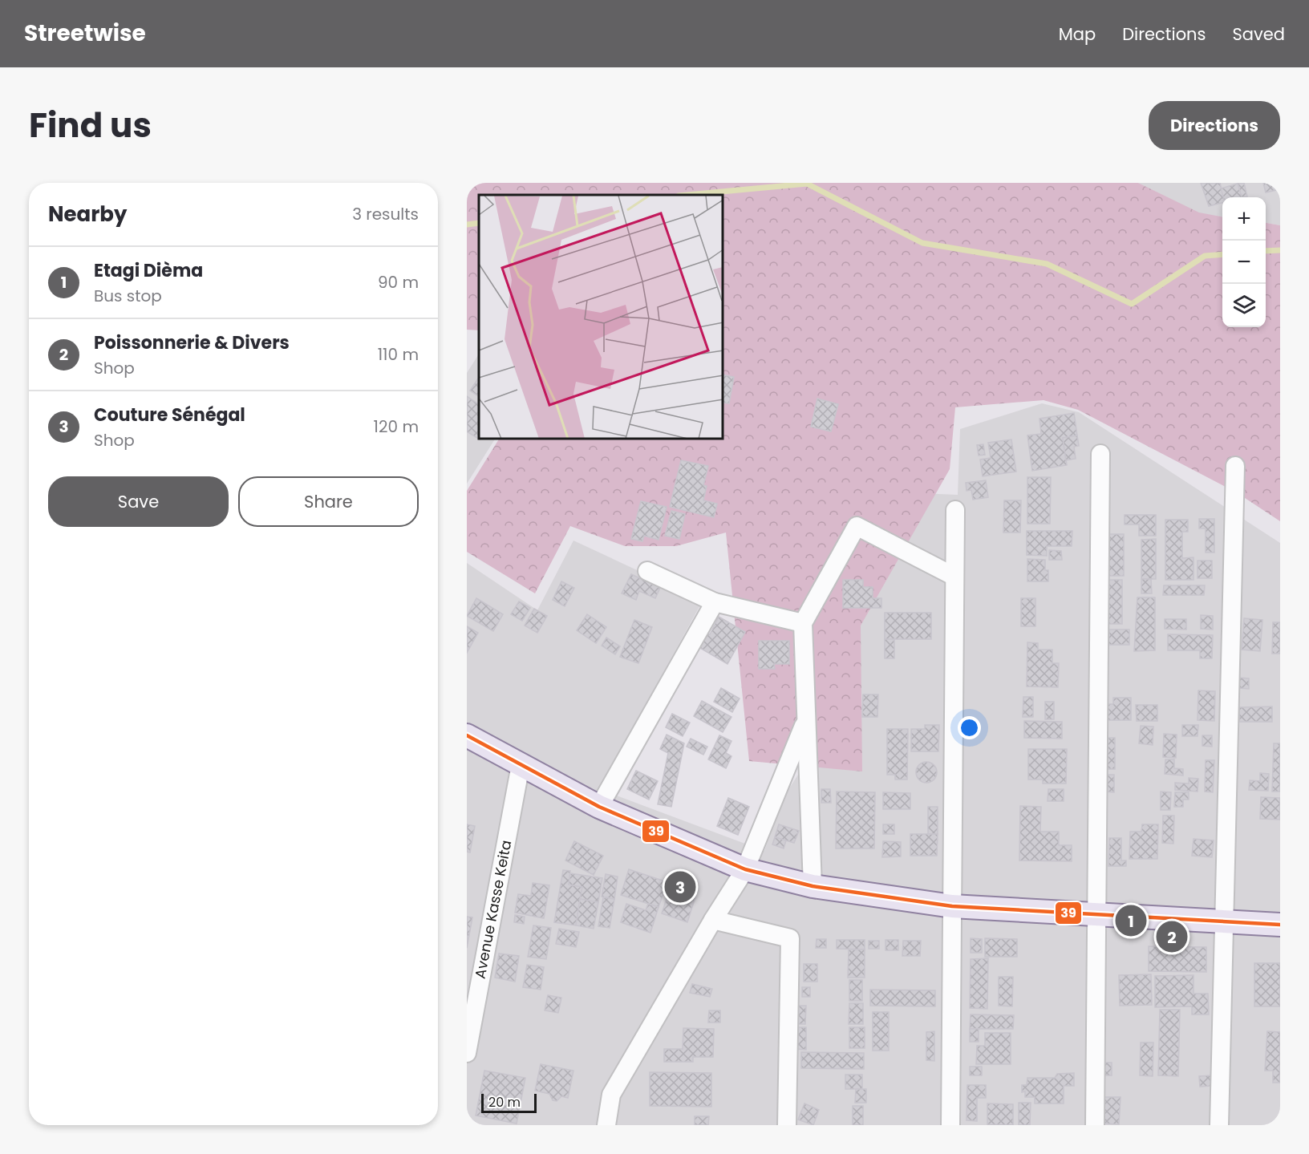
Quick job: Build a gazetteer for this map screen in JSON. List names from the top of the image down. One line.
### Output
{"streets":{"street":["Avenue Kasse Keita"]},"lines":["transit line 39"],"scale_bar":"20 m","page":{"header":"Streetwise","nav":["Map","Directions","Saved"],"title":"Find us","buttons":["Directions",["Save","Share"]],"heading":["Nearby","3 results"],"map_buttons":["+","−"],"list":[{"mark":"1","name":"Etagi Dièma","note":"Bus stop","value":"90 m"},{"mark":"2","name":"Poissonnerie & Divers","note":"Shop","value":"110 m"},{"mark":"3","name":"Couture Sénégal","note":"Shop","value":"120 m"}],"pins":["3","1","2"],"scale":"20 m"}}
